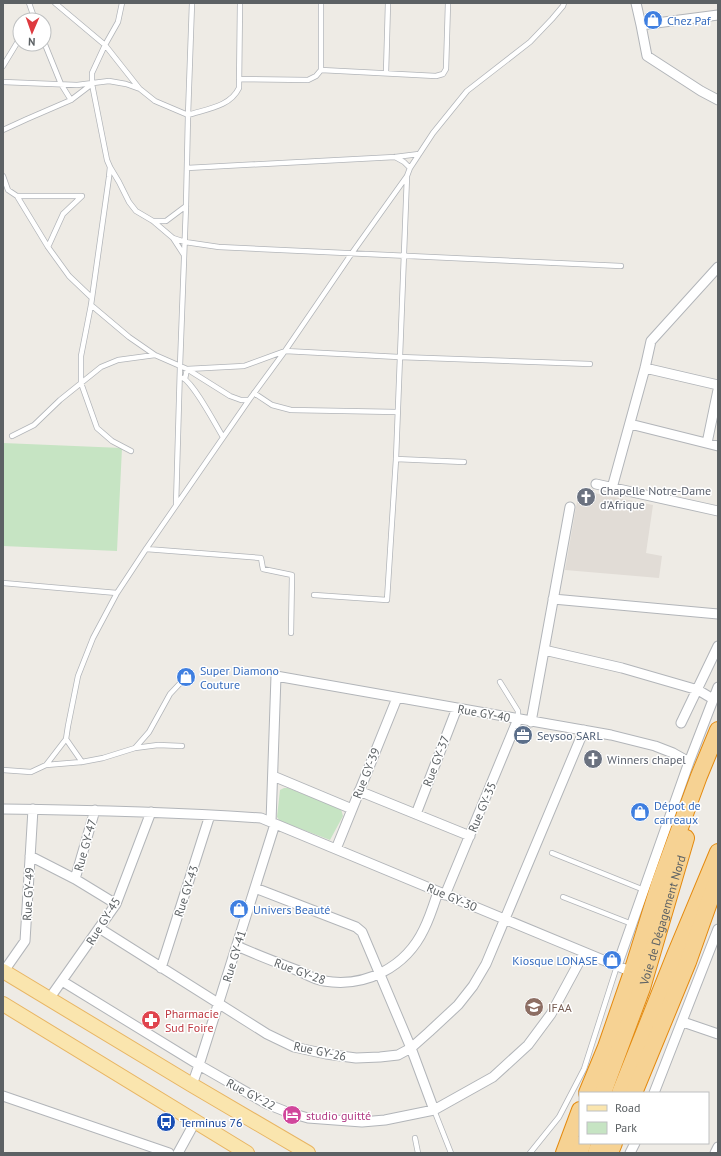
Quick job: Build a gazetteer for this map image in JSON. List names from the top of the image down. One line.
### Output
{"streets":{"highway":["Voie de Dégagement Nord"],"street":["Rue GY-40","Rue GY-37","Rue GY-39","Rue GY-35","Rue GY-47","Rue GY-43","Rue GY-49","Rue GY-30","Rue GY-45","Rue GY-41","Rue GY-28","Rue GY-26","Rue GY-22"]},"crossings":[["Rue GY-40","Rue GY-37"],["Rue GY-40","Rue GY-39"],["Rue GY-40","Rue GY-35"],["Rue GY-40","Rue GY-41"],["Rue GY-40","Rue GY-26"],["Rue GY-39","Rue GY-30"],["Rue GY-35","Rue GY-30"],["Rue GY-35","Rue GY-28"],["Rue GY-47","Rue GY-30"],["Rue GY-43","Rue GY-30"],["Rue GY-43","Rue GY-26"],["Rue GY-49","Rue GY-30"],["Rue GY-30","Rue GY-45"],["Rue GY-30","Rue GY-41"],["Rue GY-30","Rue GY-28"],["Rue GY-30","Rue GY-26"],["Rue GY-30","Rue GY-22"],["Rue GY-45","Rue GY-26"],["Rue GY-45","Rue GY-22"],["Rue GY-41","Rue GY-28"],["Rue GY-41","Rue GY-26"],["Rue GY-41","Rue GY-22"]],"places":{"shop":["Chez Paf","Super Diamono Couture","Dépot de carreaux","Univers Beauté","Kiosque LONASE"],"church":["Chapelle Notre-Dame d'Afrique","Winners chapel"],"office":["Seysoo SARL"],"school or university":["IFAA"],"pharmacy":["Pharmacie Sud Foire"],"hotel":["studio guitté"],"bus stop":["Terminus 76"]},"legend":["Road","Park"],"north":"bottom"}
